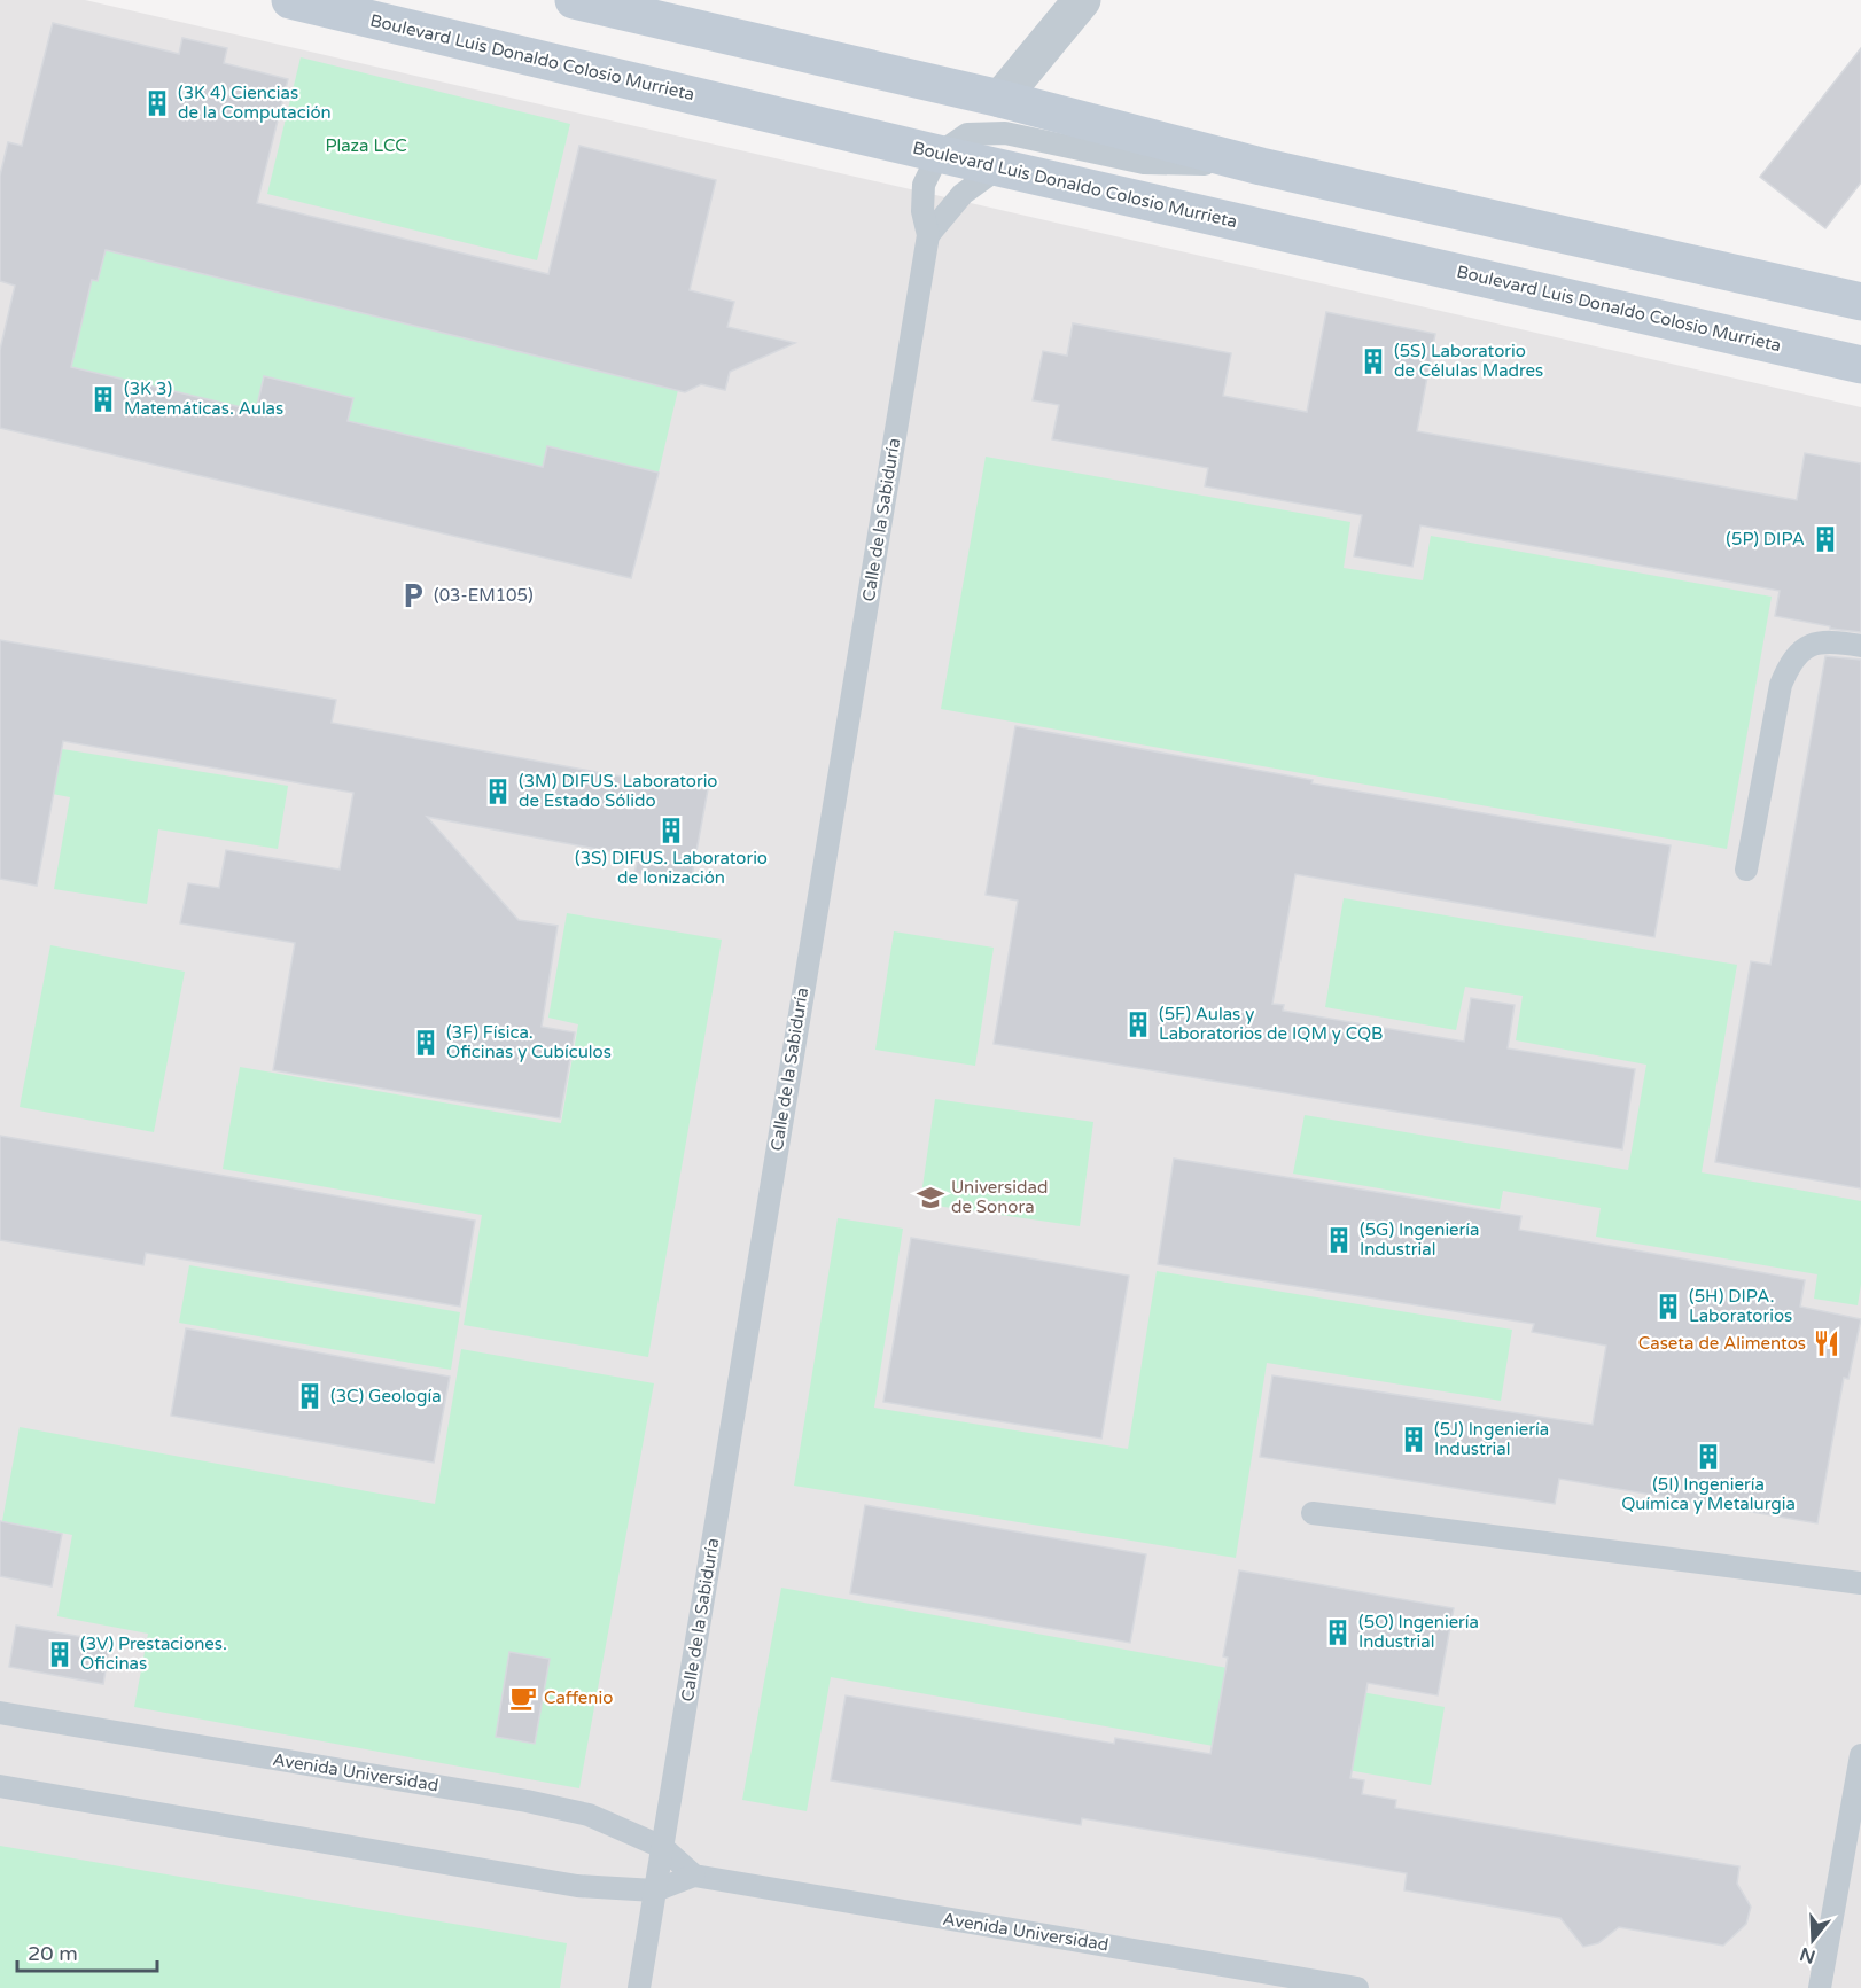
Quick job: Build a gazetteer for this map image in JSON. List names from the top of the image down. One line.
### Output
{"streets":{"main road":["Boulevard Luis Donaldo Colosio Murrieta"],"lane":["Calle de la Sabiduría","Avenida Universidad"]},"crossings":[["Boulevard Luis Donaldo Colosio Murrieta","Calle de la Sabiduría"],["Calle de la Sabiduría","Avenida Universidad"]],"parks":["Plaza LCC"],"places":{"building":["(3K 4) Ciencias de la Computación","(5S) Laboratorio de Células Madres","(3K 3) Matemáticas. Aulas","(5P) DIPA","(3M) DIFUS. Laboratorio de Estado Sólido","(3S) DIFUS. Laboratorio de Ionización","(5F) Aulas y Laboratorios de IQM y CQB","(3F) Física. Oficinas y Cubículos","(5G) Ingeniería Industrial","(5H) DIPA. Laboratorios","(3C) Geología","(5J) Ingeniería Industrial","(5I) Ingeniería Química y Metalurgia","(5O) Ingeniería Industrial","(3V) Prestaciones. Oficinas"],"parking":["(03-EM105)"],"school or university":["Universidad de Sonora"],"restaurant":["Caseta de Alimentos"],"cafe":["Caffenio"]},"scale_bar":"20 m","north":"bottom"}
